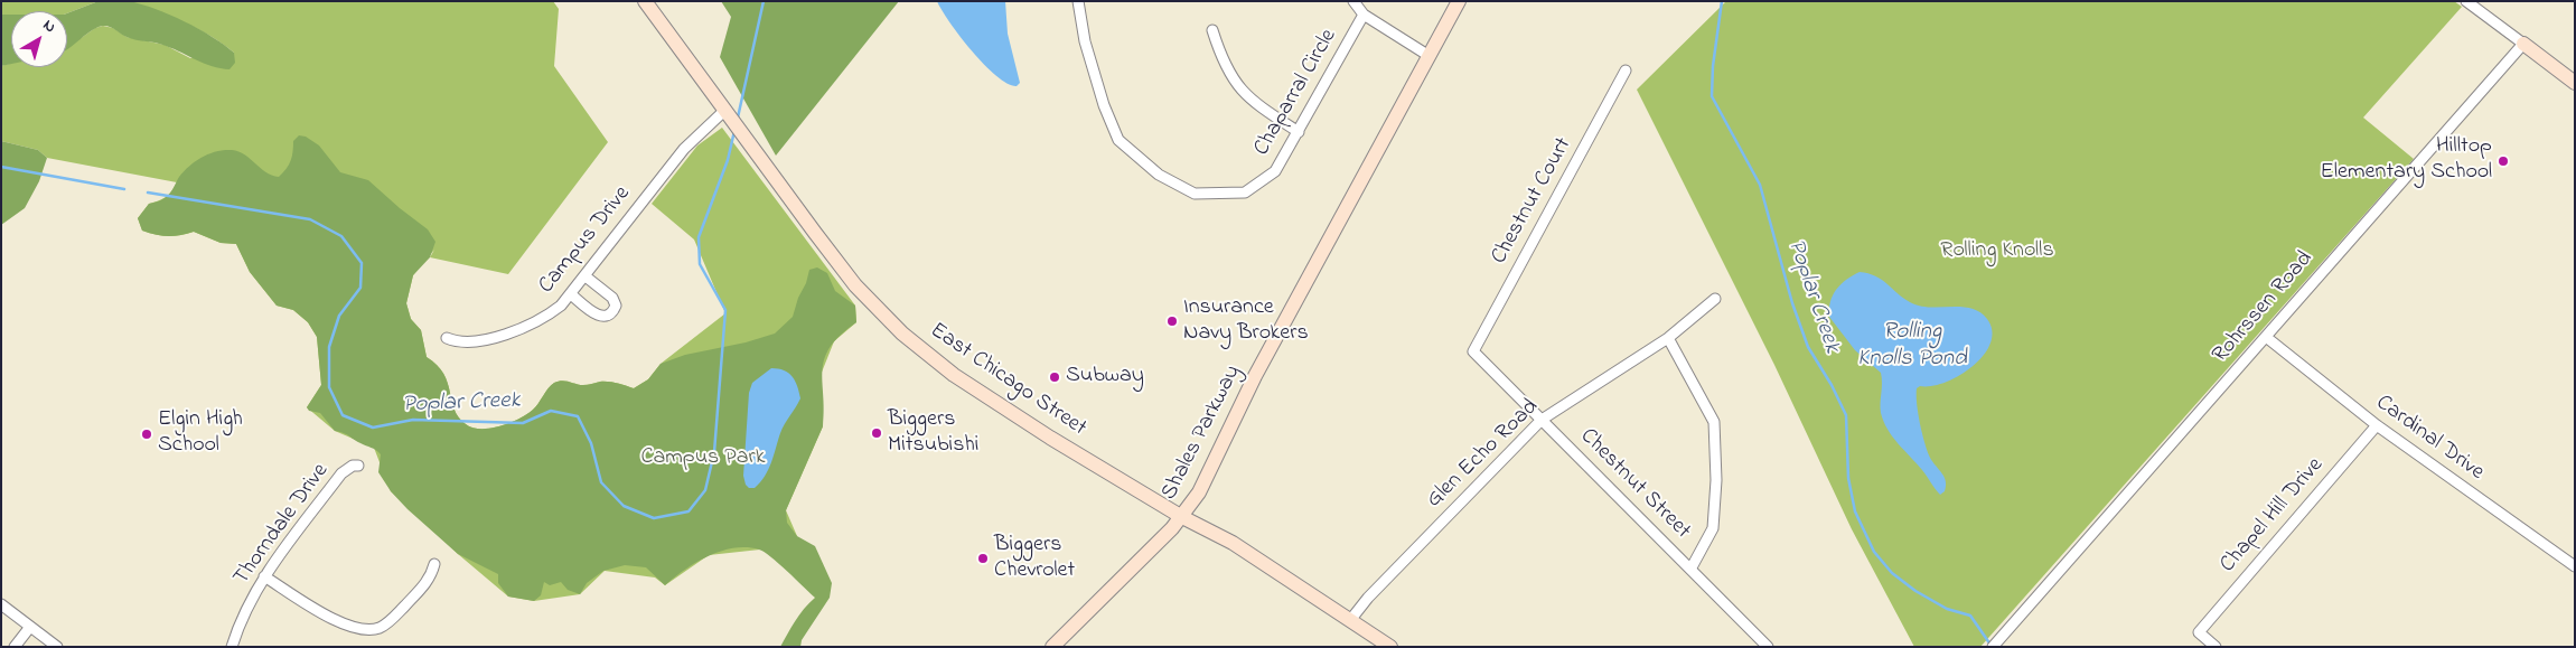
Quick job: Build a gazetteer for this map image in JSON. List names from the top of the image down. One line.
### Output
{"streets":{"main road":["East Chicago Street","Shales Parkway"],"street":["Chaparral Circle","Chestnut Court","Campus Drive","Rohrssen Road","Cardinal Drive","Glen Echo Road","Chestnut Street","Chapel Hill Drive","Thorndale Drive"]},"crossings":[["Chaparral Circle","Shales Parkway"],["Chestnut Court","Chestnut Street"],["Campus Drive","East Chicago Street"],["Rohrssen Road","Cardinal Drive"],["East Chicago Street","Shales Parkway"],["East Chicago Street","Glen Echo Road"],["Cardinal Drive","Chapel Hill Drive"],["Glen Echo Road","Chestnut Street"]],"water":["Poplar Creek","Rolling Knolls Pond"],"parks":["Rolling Knolls","Campus Park"],"places":["Hilltop Elementary School","Insurance Navy Brokers","Subway","Biggers Mitsubishi","Elgin High School","Biggers Chevrolet"],"north":"top right"}
